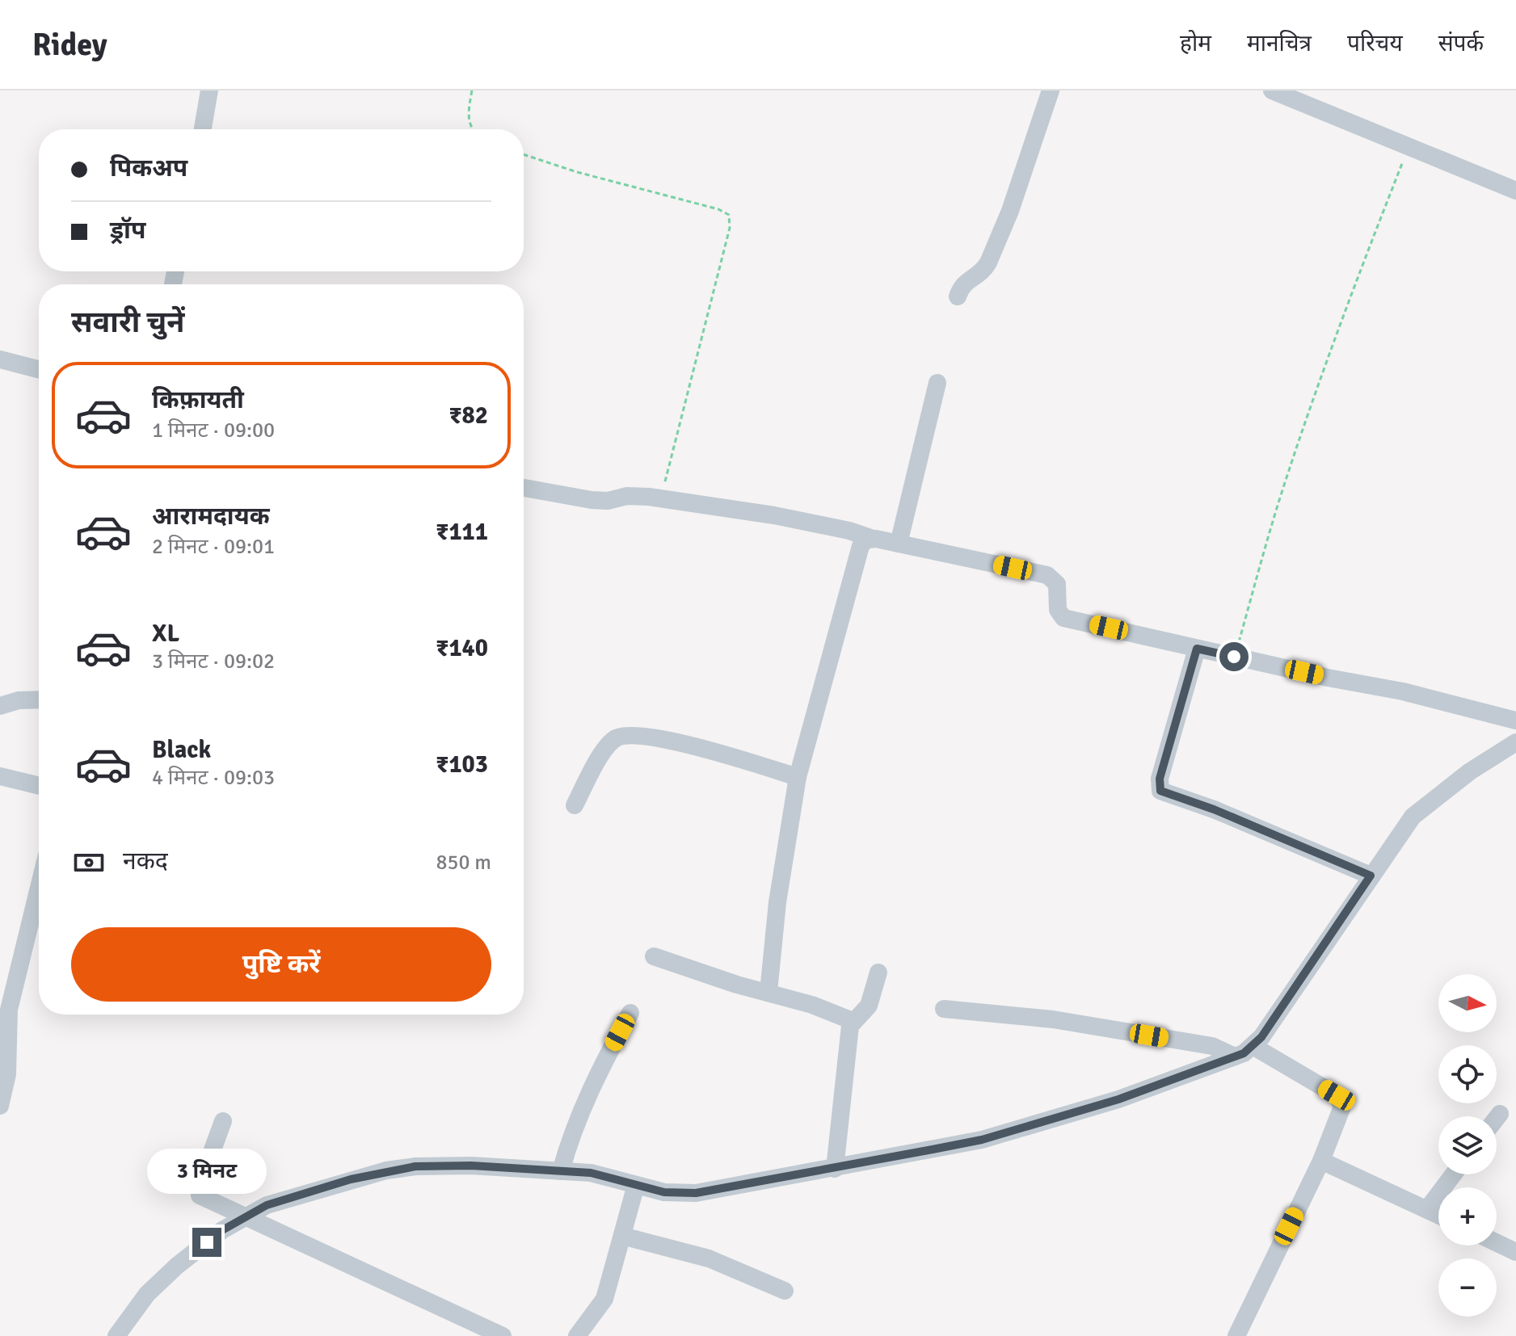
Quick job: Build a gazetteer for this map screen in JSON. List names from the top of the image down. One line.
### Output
{"north":"right","page":{"header":"Ridey","nav":["होम","मानचित्र","परिचय","संपर्क"],"banner":["पिकअप","ड्रॉप"],"heading":"सवारी चुनें","list":[{"name":"किफ़ायती","note":"1 मिनट · 09:00","value":"₹82"},{"name":"आरामदायक","note":"2 मिनट · 09:01","value":"₹111"},{"name":"XL","note":"3 मिनट · 09:02","value":"₹140"},{"name":"Black","note":"4 मिनट · 09:03","value":"₹103"}],"pay":["नकद","850 m"],"buttons":"पुष्टि करें","map_buttons":["+","−"],"bubble":"3 मिनट"}}
